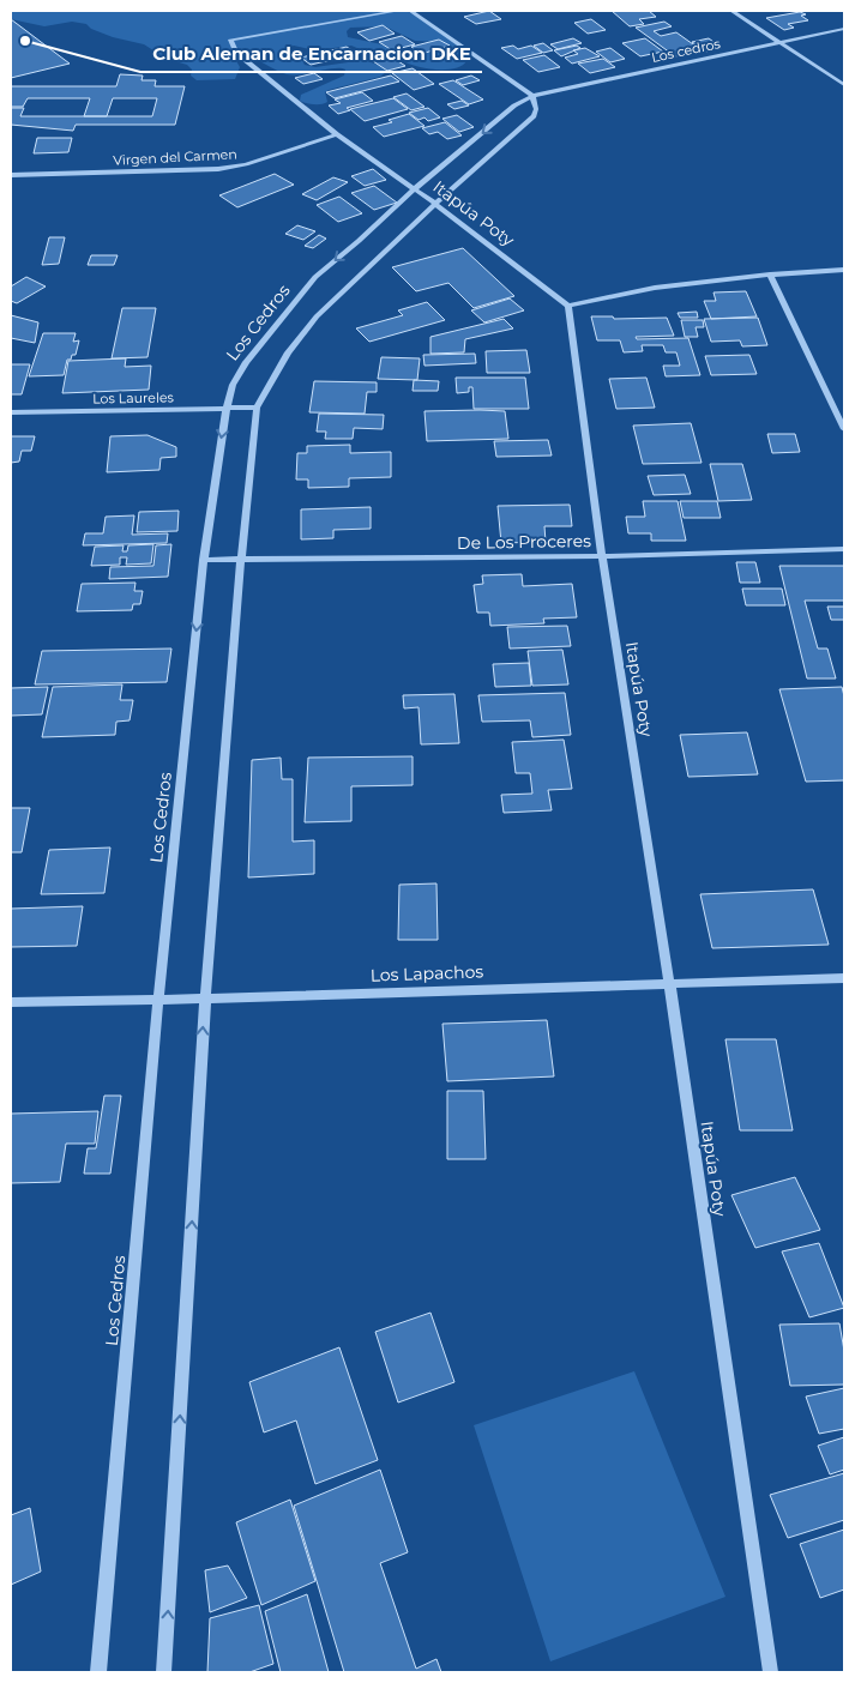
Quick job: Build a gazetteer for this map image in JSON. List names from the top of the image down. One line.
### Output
{"streets":{"street":["Los cedros","Virgen del Carmen","Itapúa Poty","Los Cedros","Los Laureles","De Los Proceres","Los Lapachos"]},"crossings":[["Los cedros","Los Cedros"],["Virgen del Carmen","Itapúa Poty"],["Itapúa Poty","Los Cedros"],["Itapúa Poty","De Los Proceres"],["Itapúa Poty","Los Lapachos"],["Los Cedros","Los Laureles"],["Los Cedros","De Los Proceres"],["Los Cedros","Los Lapachos"]],"places":["Club Aleman de Encarnacion DKE"]}
